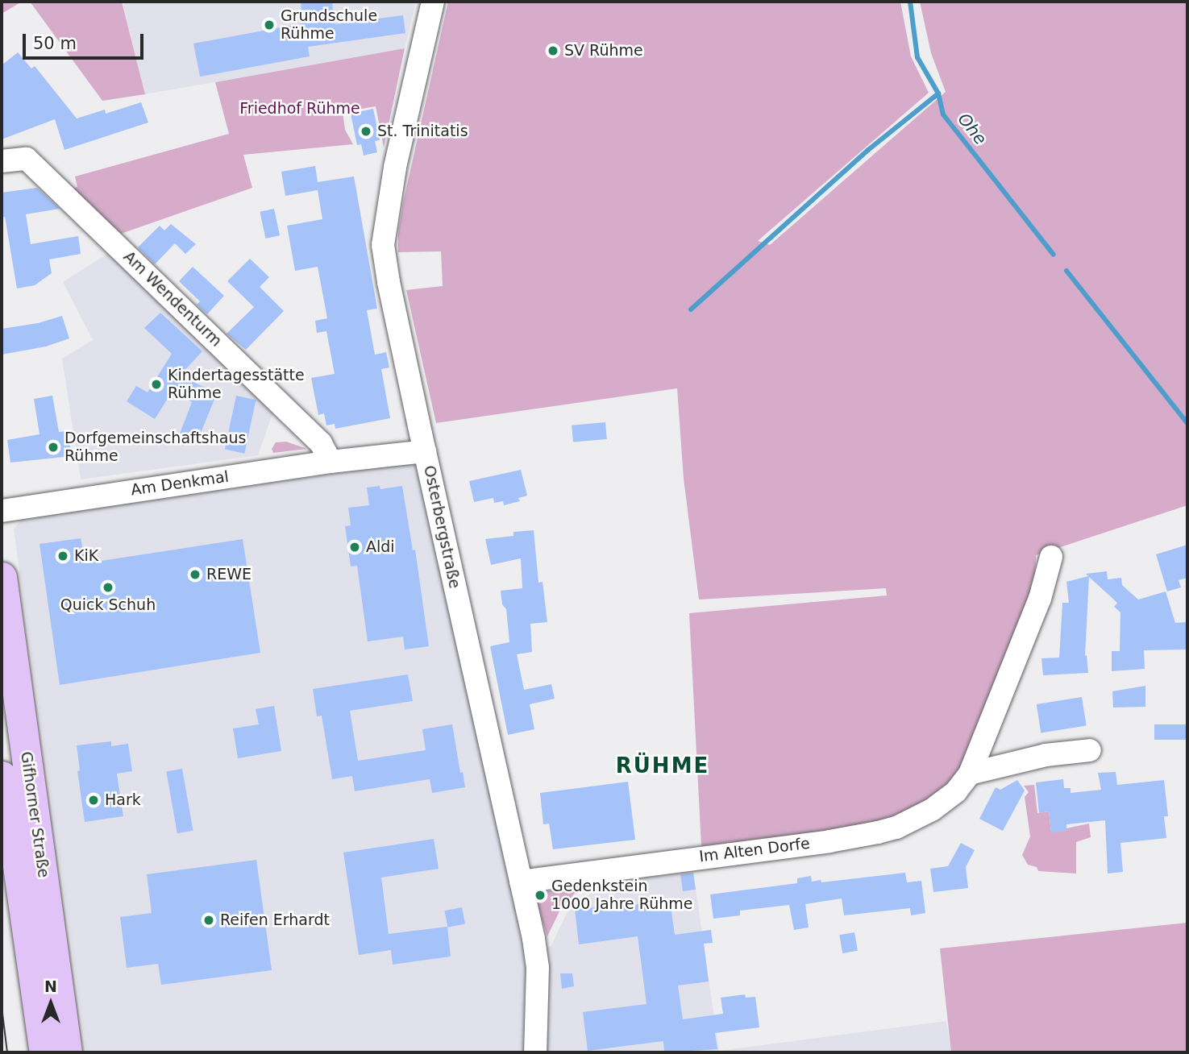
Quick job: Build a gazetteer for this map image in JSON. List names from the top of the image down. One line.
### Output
{"streets":{"main road":["Gifhorner Straße"],"street":["Am Wendenturm","Am Denkmal","Osterbergstraße","Im Alten Dorfe"]},"crossings":[["Am Wendenturm","Am Denkmal"],["Am Denkmal","Osterbergstraße"],["Osterbergstraße","Im Alten Dorfe"]],"districts":["RÜHME"],"water":["Ohe"],"parks":["Friedhof Rühme"],"places":["Grundschule Rühme","SV Rühme","St. Trinitatis","Kindertagesstätte Rühme","Dorfgemeinschaftshaus Rühme","Aldi","KiK","REWE","Quick Schuh","Hark","Gedenkstein 1000 Jahre Rühme","Reifen Erhardt"],"scale_bar":"50 m","north":"top"}
